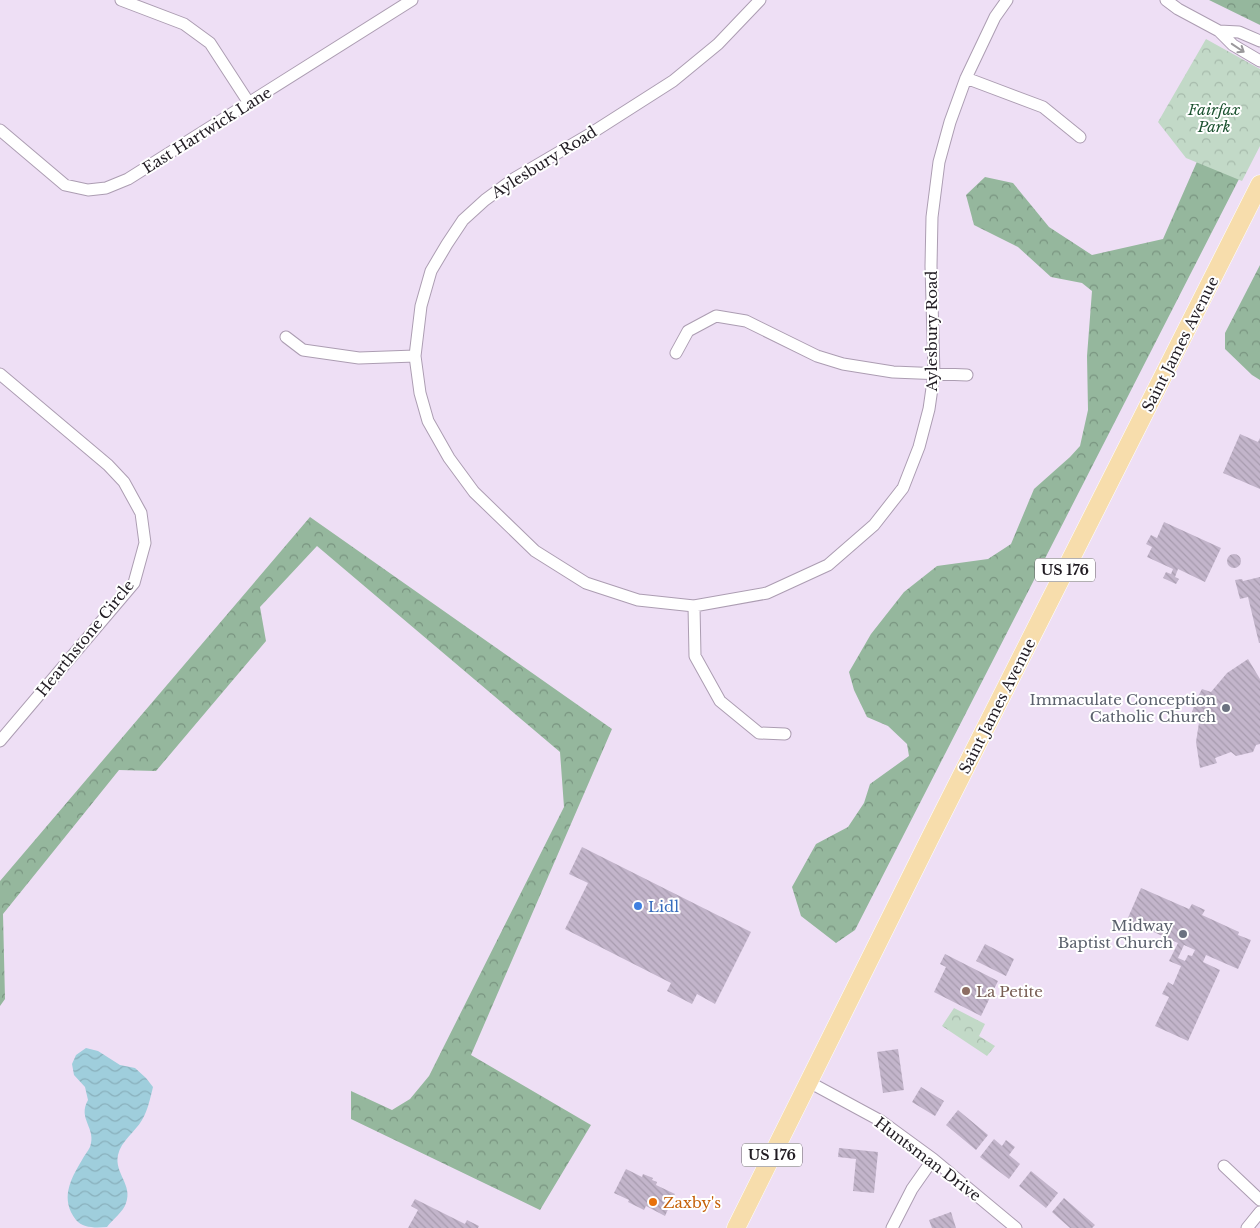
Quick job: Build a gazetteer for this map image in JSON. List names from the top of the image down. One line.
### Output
{"streets":{"main road":["Saint James Avenue","US 176"],"street":["East Hartwick Lane","Aylesbury Road","Hearthstone Circle","Huntsman Drive"]},"crossings":[["Saint James Avenue","Huntsman Drive"]],"parks":["Fairfax Park"],"places":["Immaculate Conception Catholic Church","Lidl","Midway Baptist Church","La Petite","Zaxby's"]}
